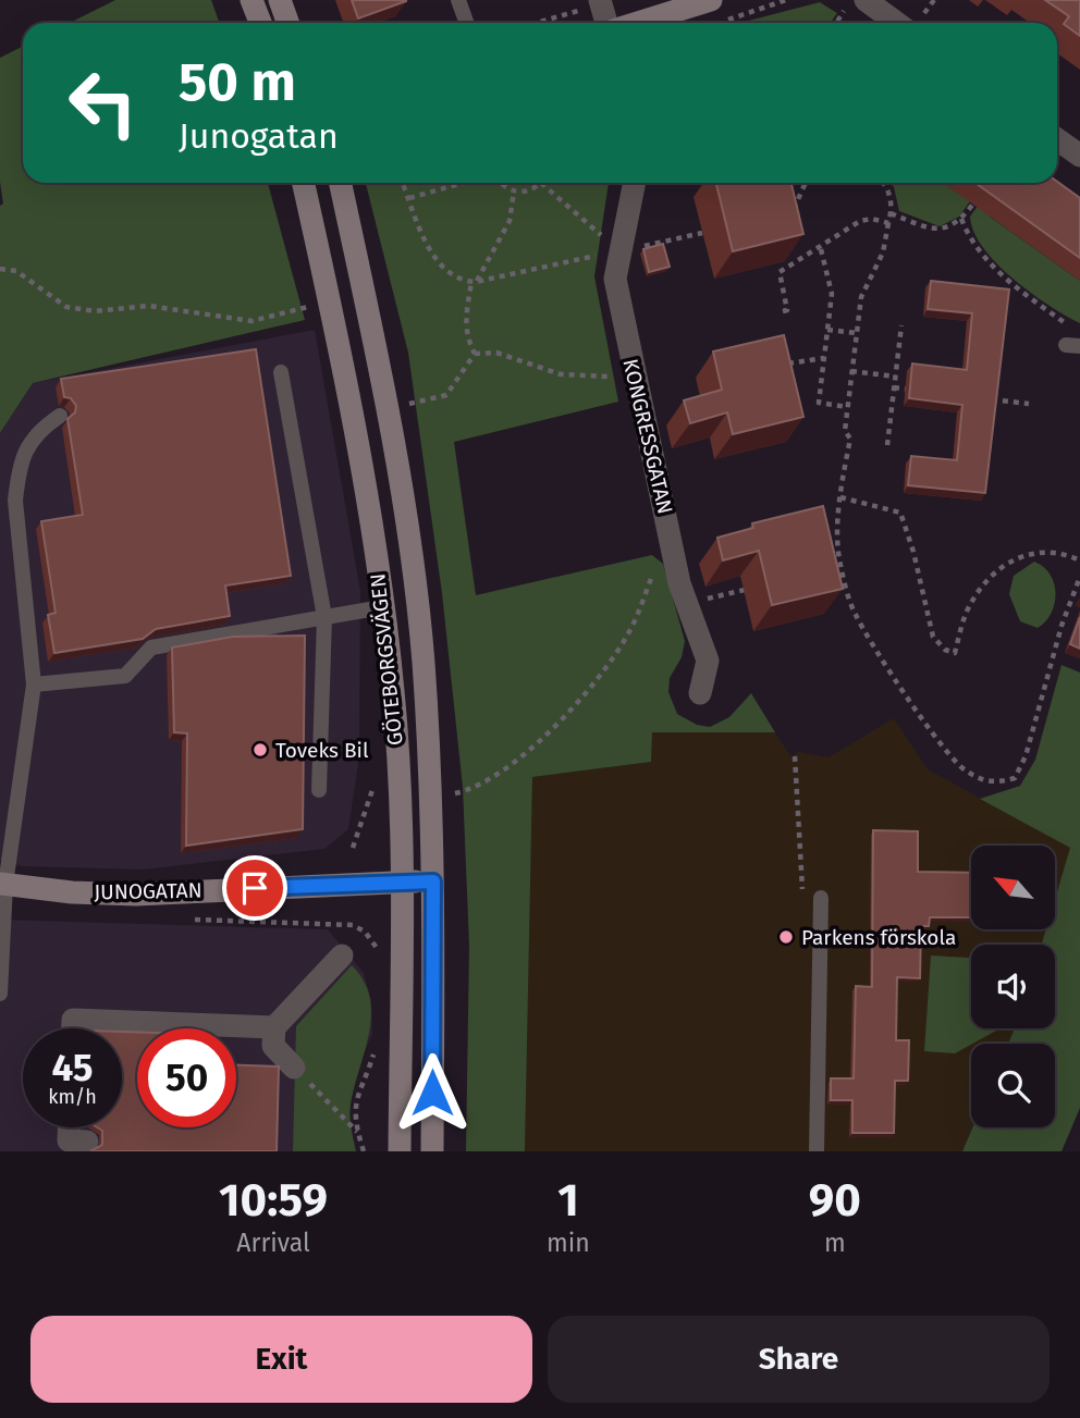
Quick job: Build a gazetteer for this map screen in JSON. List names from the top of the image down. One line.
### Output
{"streets":{"main road":["GÖTEBORGSVÄGEN","JUNOGATAN"],"street":["KONGRESSGATAN"]},"crossings":[["GÖTEBORGSVÄGEN","JUNOGATAN"]],"places":["Toveks Bil","Parkens förskola"],"north":"top left","page":{"turn":["50 m","Junogatan"],"speed":"45 km/h","limit":"50","eta":["10:59","Arrival","1","min","90","m"],"buttons":["Exit","Share"]}}
